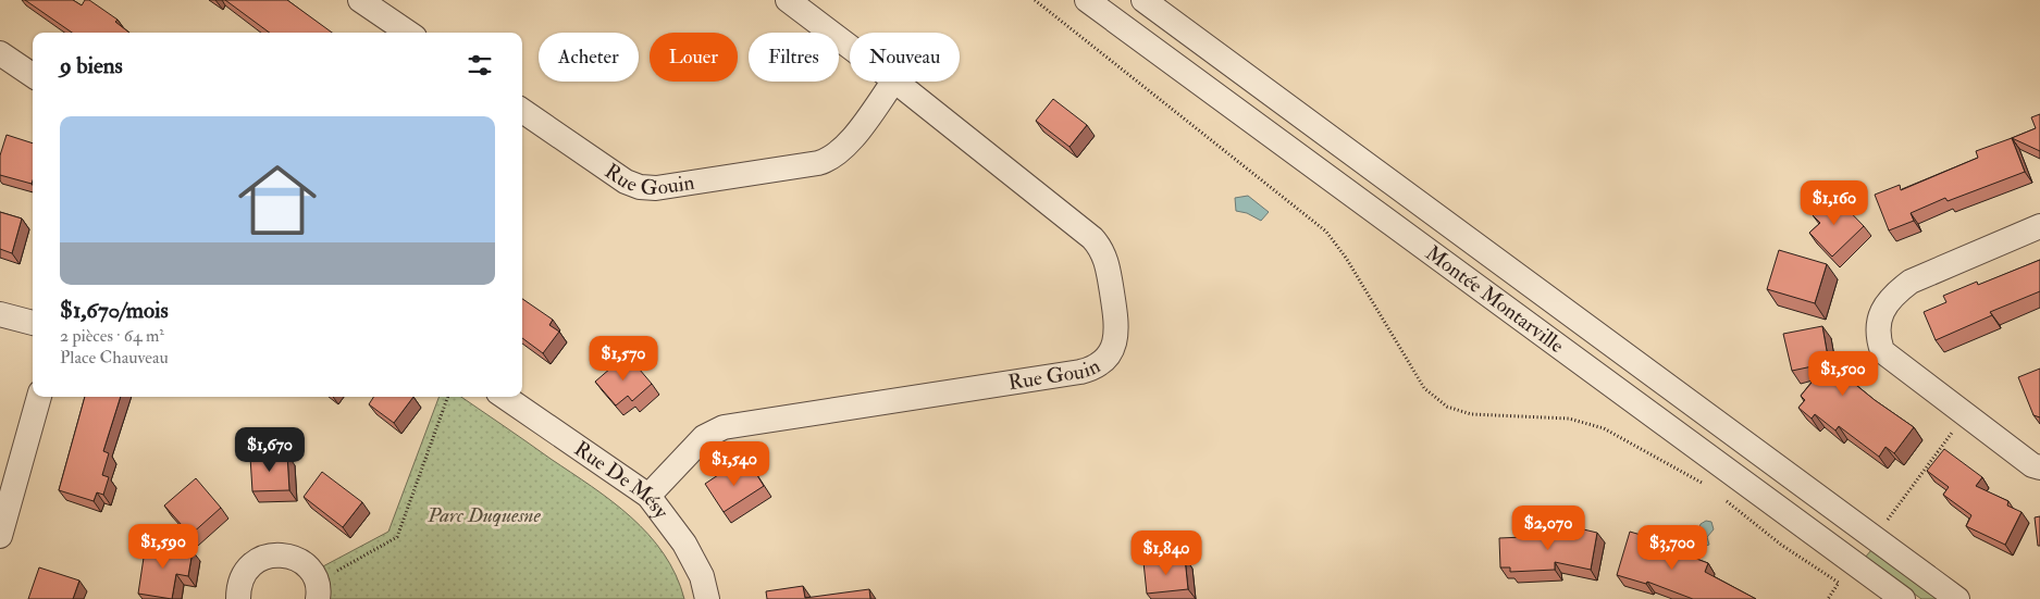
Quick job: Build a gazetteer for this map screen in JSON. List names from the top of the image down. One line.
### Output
{"streets":{"street":["Rue Gouin","Montée Montarville","Rue De Mésy"]},"crossings":[["Rue Gouin","Rue De Mésy"]],"parks":["Parc Duquesne"],"page":{"chip":["Acheter","Louer","Filtres","Nouveau"],"heading":"9 biens","list":[{"name":"$1,670/mois","note":"2 pièces · 64 m² · Place Chauveau"}],"price":["$1,160","$1,570","$1,500","$1,670","$1,540","$2,070","$1,590","$3,700","$1,840"]}}
